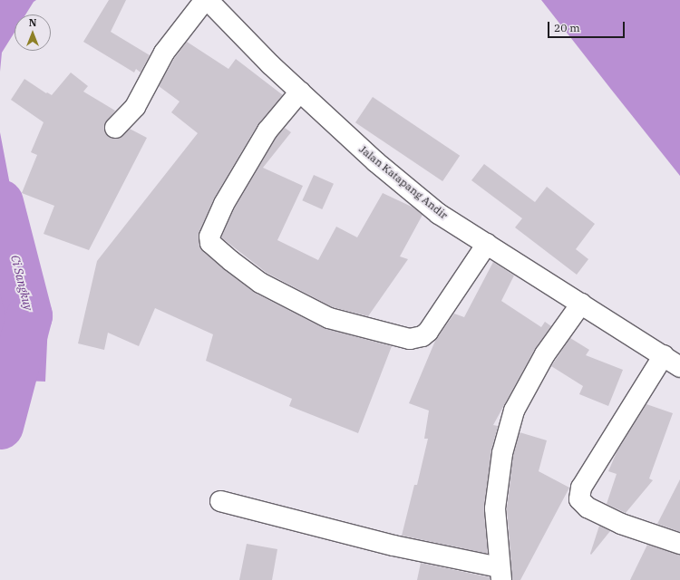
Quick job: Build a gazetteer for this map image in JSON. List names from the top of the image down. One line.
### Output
{"streets":{"street":["Jalan Katapang Andir"]},"water":["Ci Sangkuy"],"scale_bar":"20 m","north":"top"}
